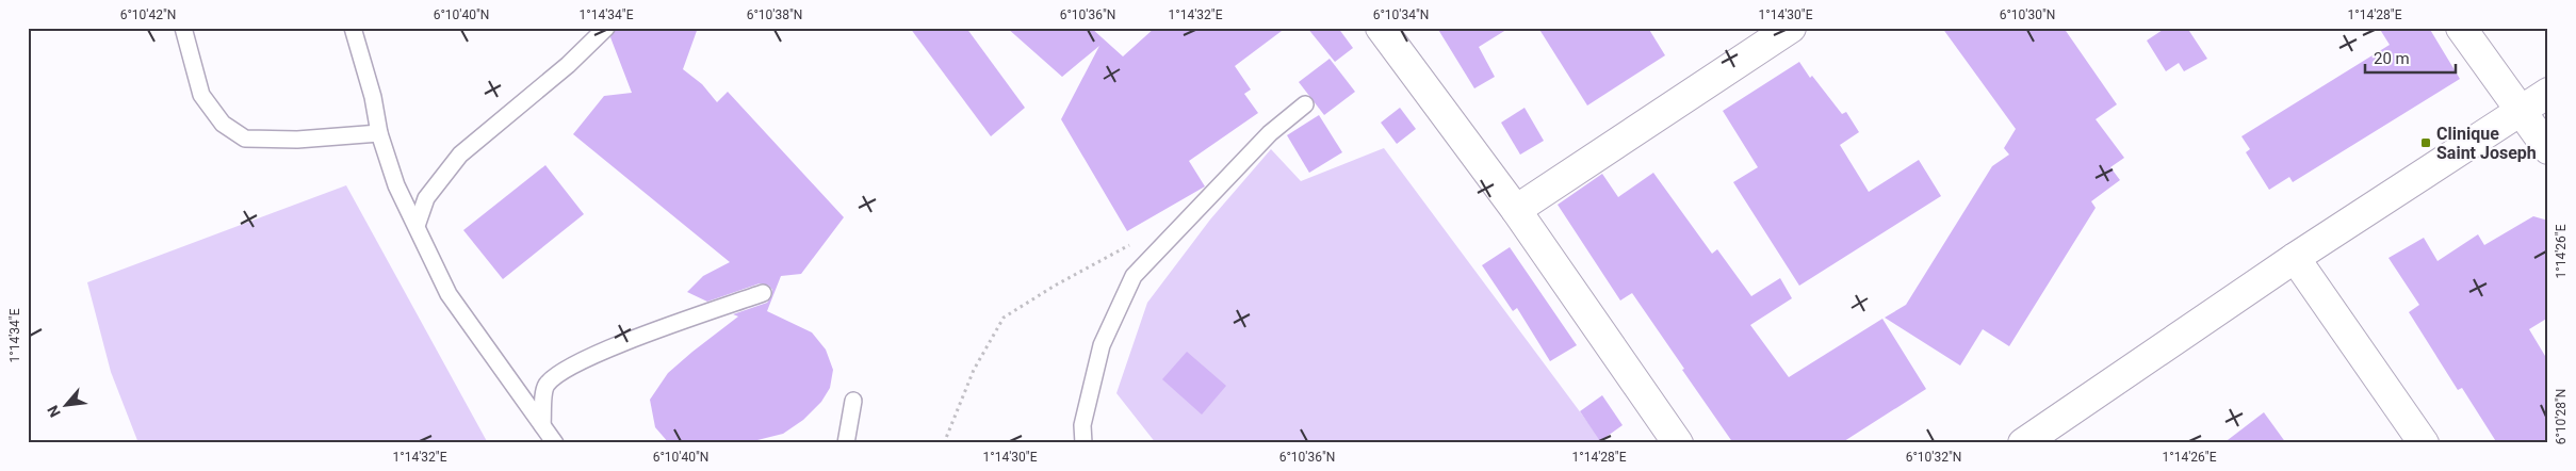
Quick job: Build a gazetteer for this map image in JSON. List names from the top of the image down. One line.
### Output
{"places":{"transit":["Clinique Saint Joseph"]},"scale_bar":"20 m","north":"bottom left","coordinates":["6°10'42\"N","6°10'40\"N","1°14'34\"E","6°10'38\"N","6°10'36\"N","1°14'32\"E","6°10'34\"N","1°14'30\"E","6°10'30\"N","1°14'28\"E","1°14'26\"E","6°10'28\"N","6°10'32\"N"]}
